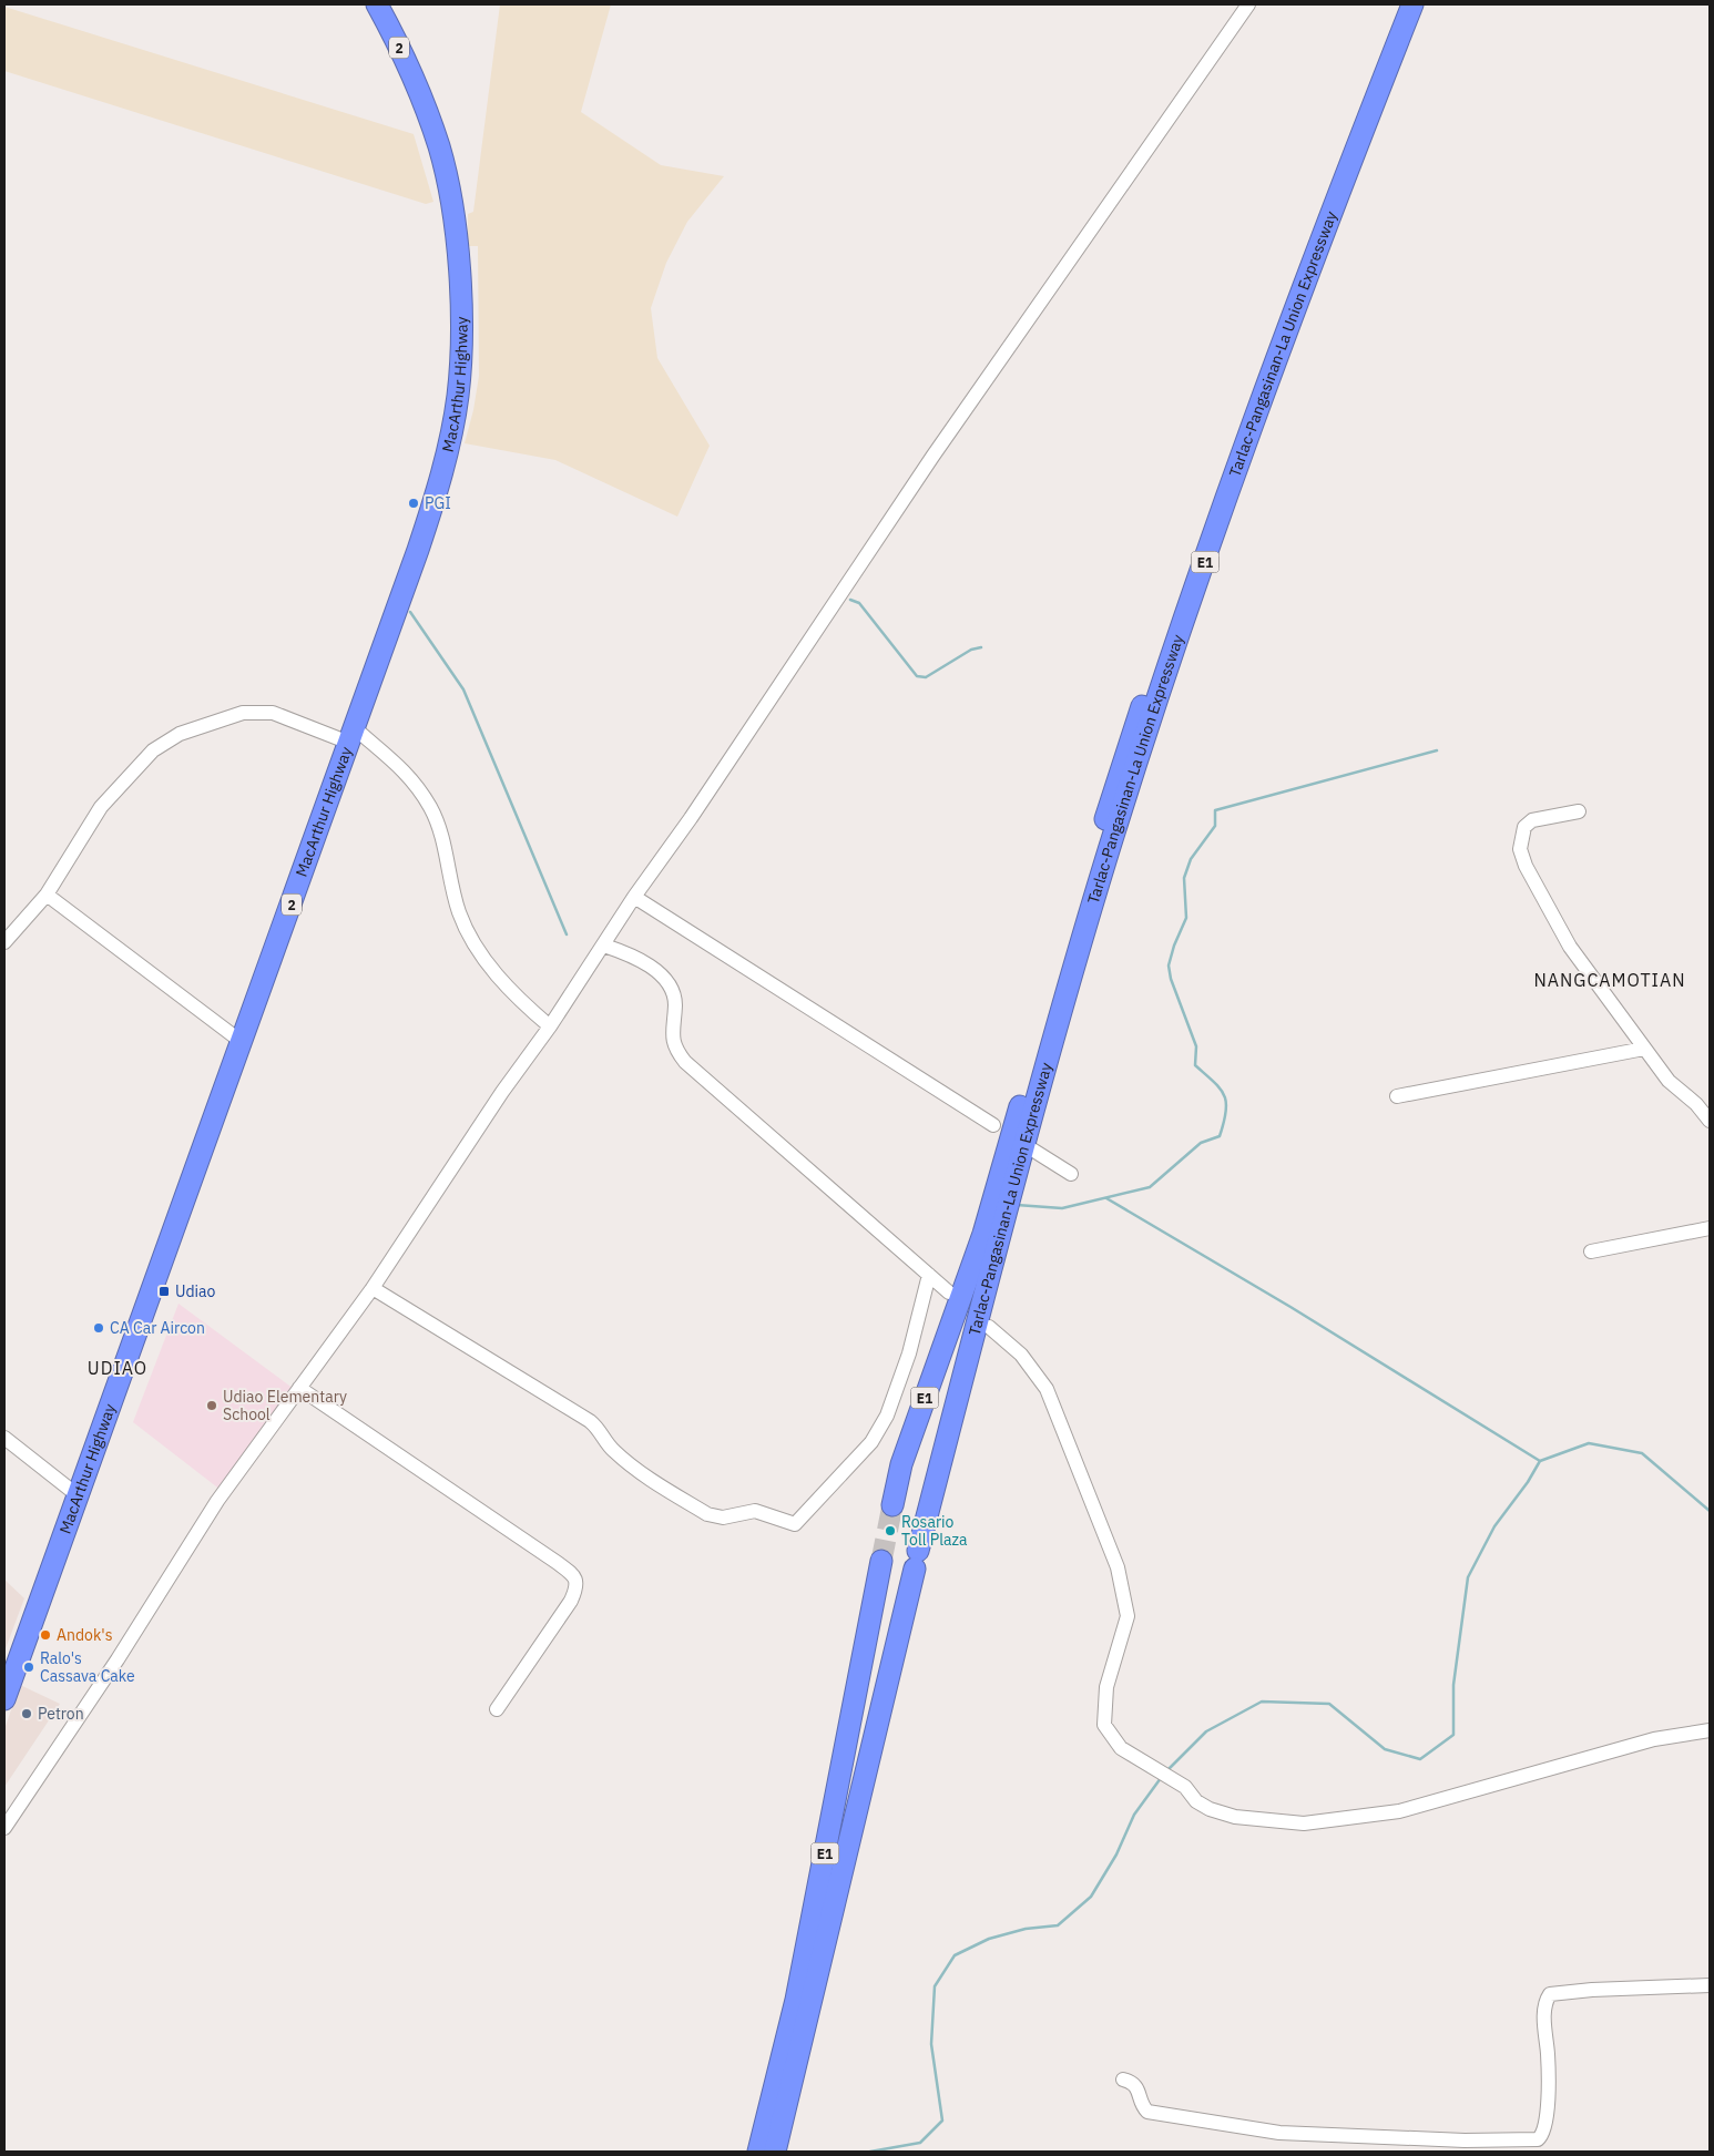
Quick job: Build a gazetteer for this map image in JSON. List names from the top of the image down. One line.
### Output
{"streets":{"highway":["2","Tarlac-Pangasinan-La Union Expressway","MacArthur Highway","E1"]},"districts":["NANGCAMOTIAN","UDIAO"],"places":{"other":["PGI","CA Car Aircon","Udiao Elementary School","Rosario Toll Plaza","Andok's","Ralo's Cassava Cake","Petron"],"transit":["Udiao"]}}
